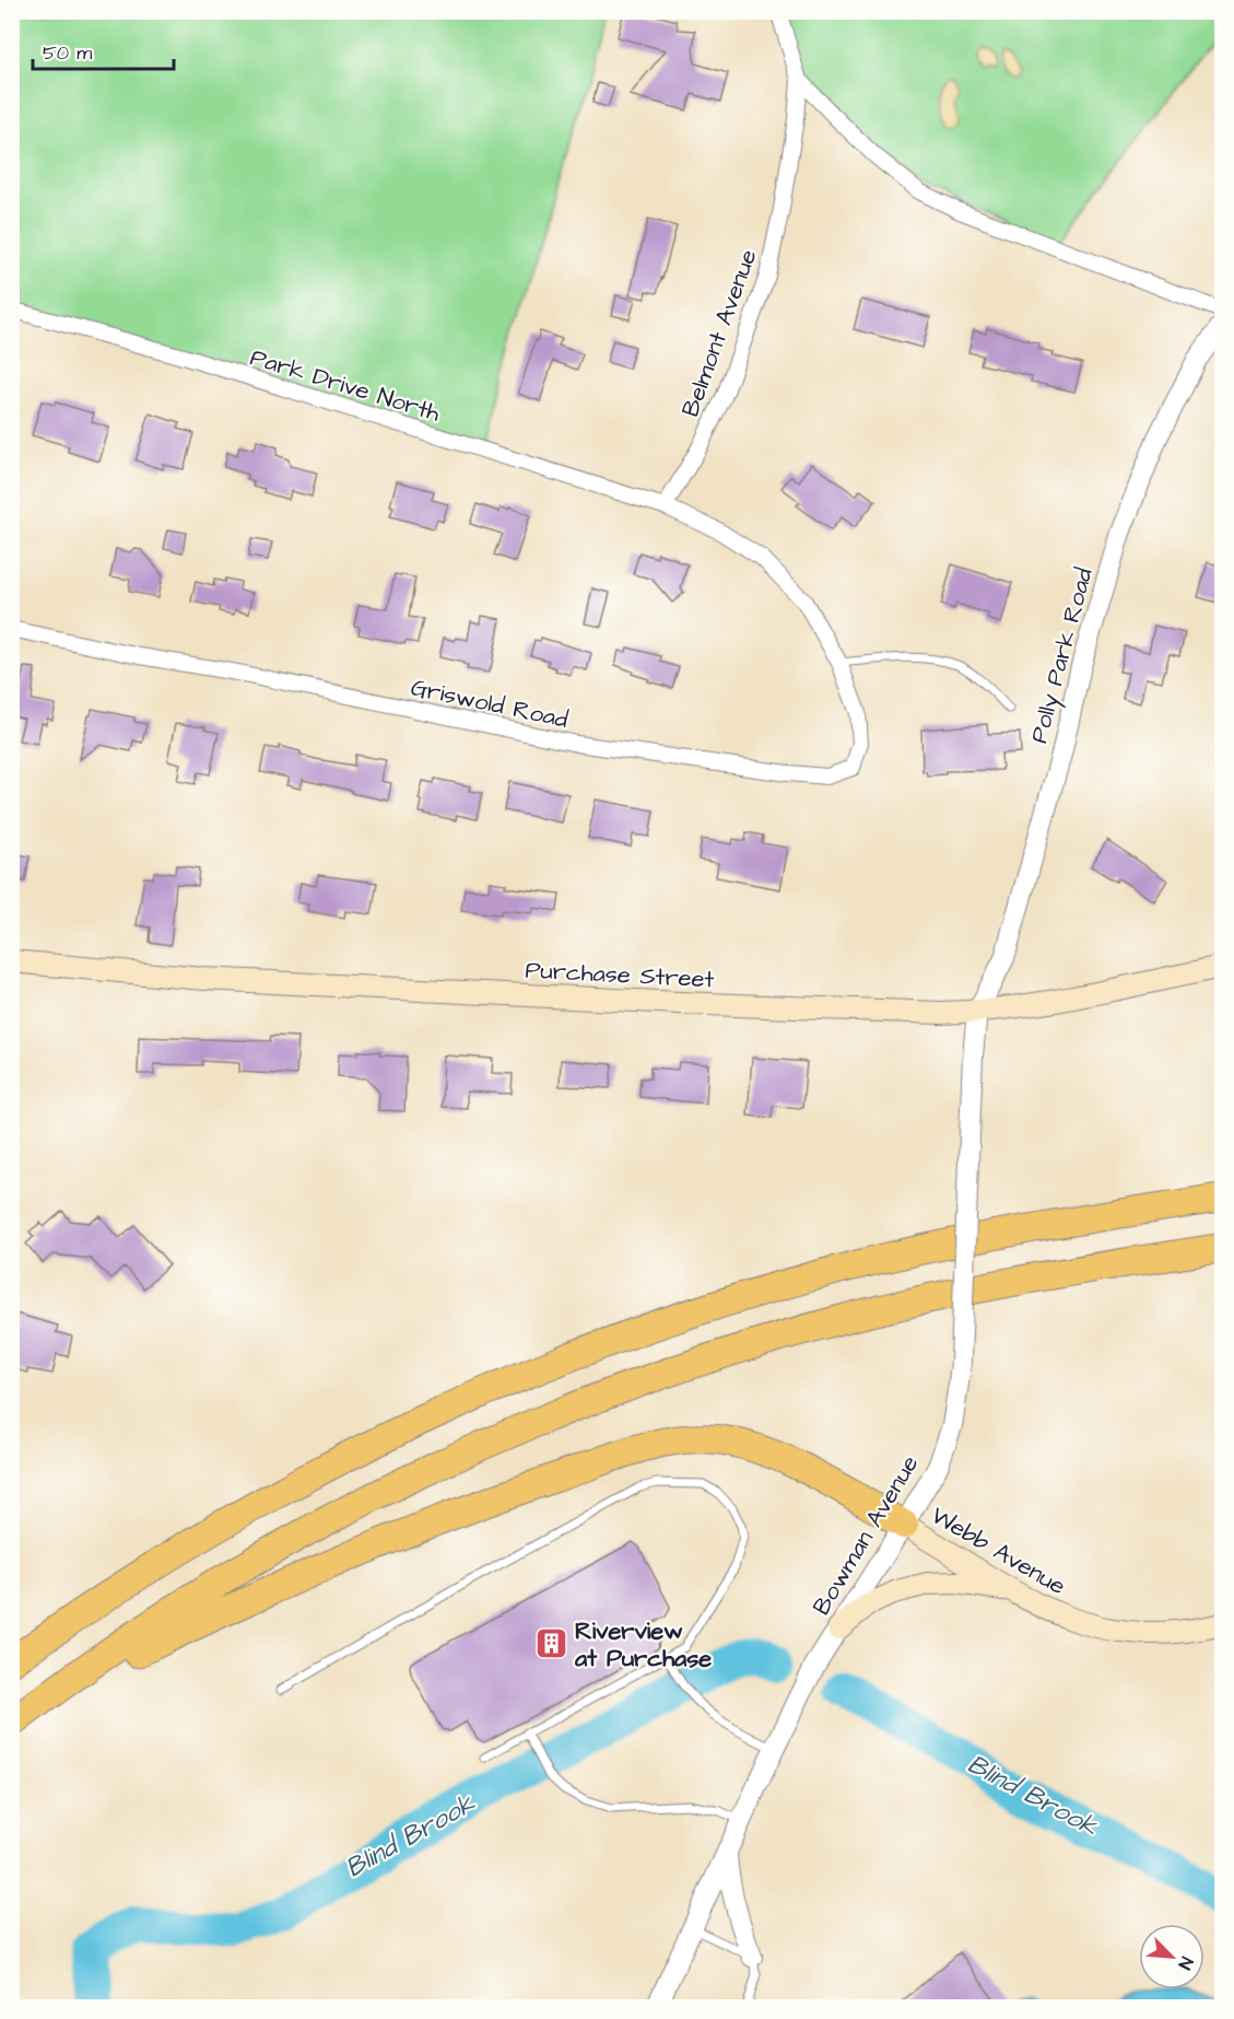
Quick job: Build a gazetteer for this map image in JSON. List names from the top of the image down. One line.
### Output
{"streets":{"main road":["Purchase Street","Webb Avenue"],"street":["Belmont Avenue","Park Drive North","Polly Park Road","Griswold Road","Bowman Avenue"]},"crossings":[["Belmont Avenue","Park Drive North"],["Polly Park Road","Purchase Street"],["Polly Park Road","Bowman Avenue"],["Purchase Street","Bowman Avenue"],["Bowman Avenue","Webb Avenue"]],"water":["Blind Brook"],"places":{"building":["Riverview at Purchase"]},"scale_bar":"50 m","north":"bottom right"}
